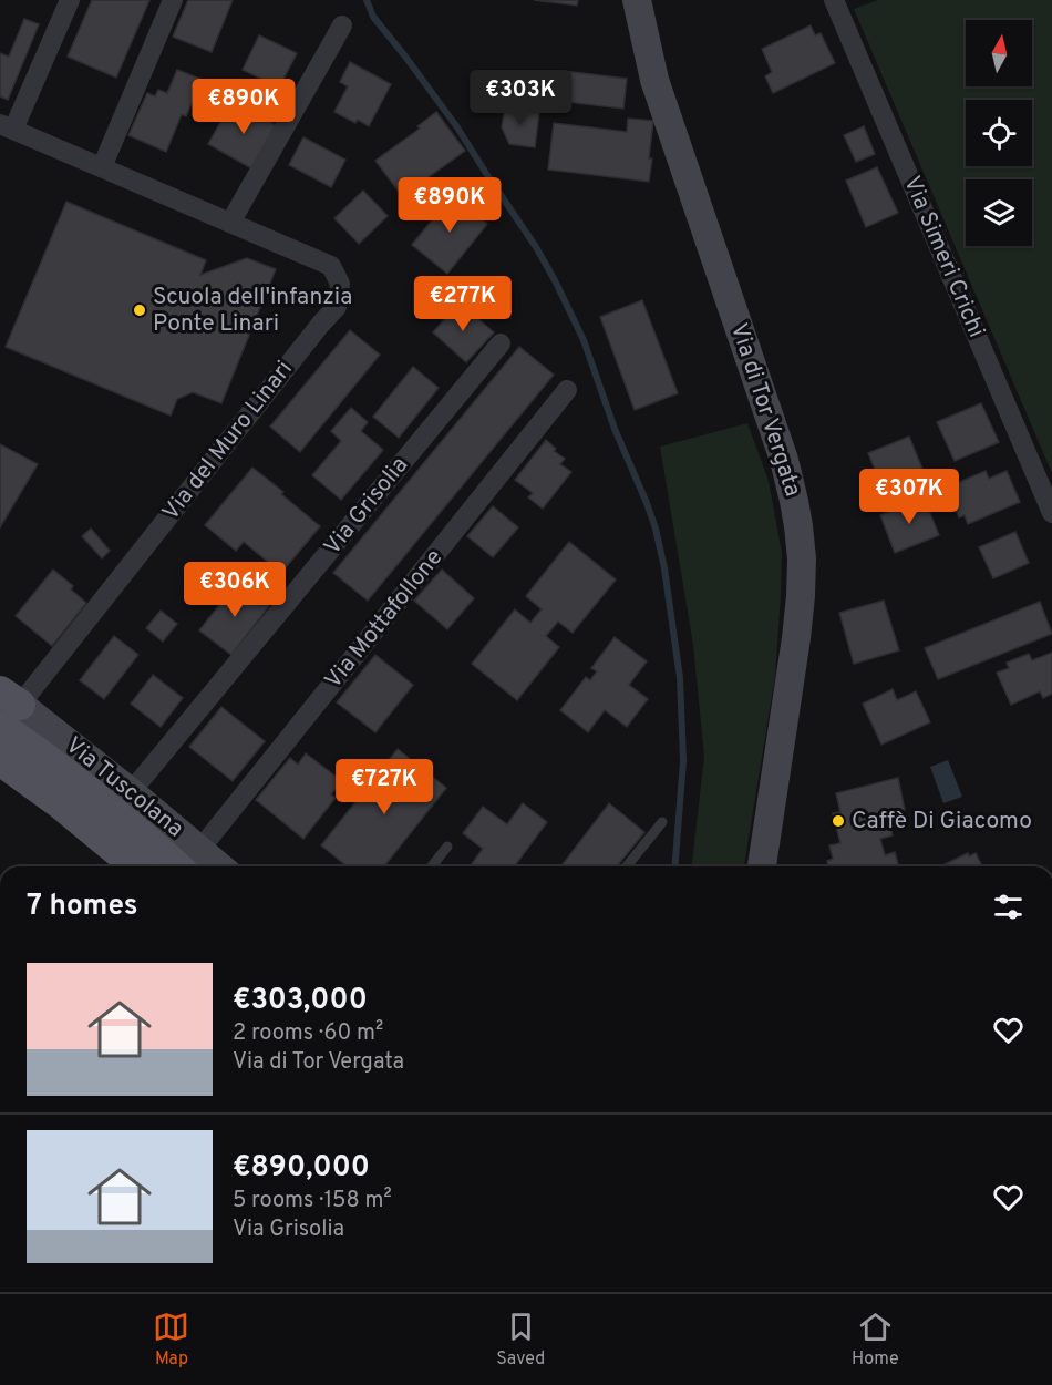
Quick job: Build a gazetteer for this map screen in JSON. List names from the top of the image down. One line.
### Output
{"streets":{"main road":["Via di Tor Vergata","Via Tuscolana"],"street":["Via Simeri Crichi","Via del Muro Linari","Via Grisolia","Via Mottafollone"]},"crossings":[["Via del Muro Linari","Via Tuscolana"],["Via Grisolia","Via Tuscolana"],["Via Mottafollone","Via Tuscolana"]],"places":["Scuola dell'infanzia Ponte Linari","Caffè Di Giacomo"],"north":"top","page":{"price":["€303K","€890K","€890K","€277K","€307K","€306K","€727K"],"heading":"7 homes","list":[{"name":"€303,000","note":"2 rooms · 60 m² · Via di Tor Vergata"},{"name":"€890,000","note":"5 rooms · 158 m² · Via Grisolia"}],"tabs":["Map","Saved","Home"]}}
